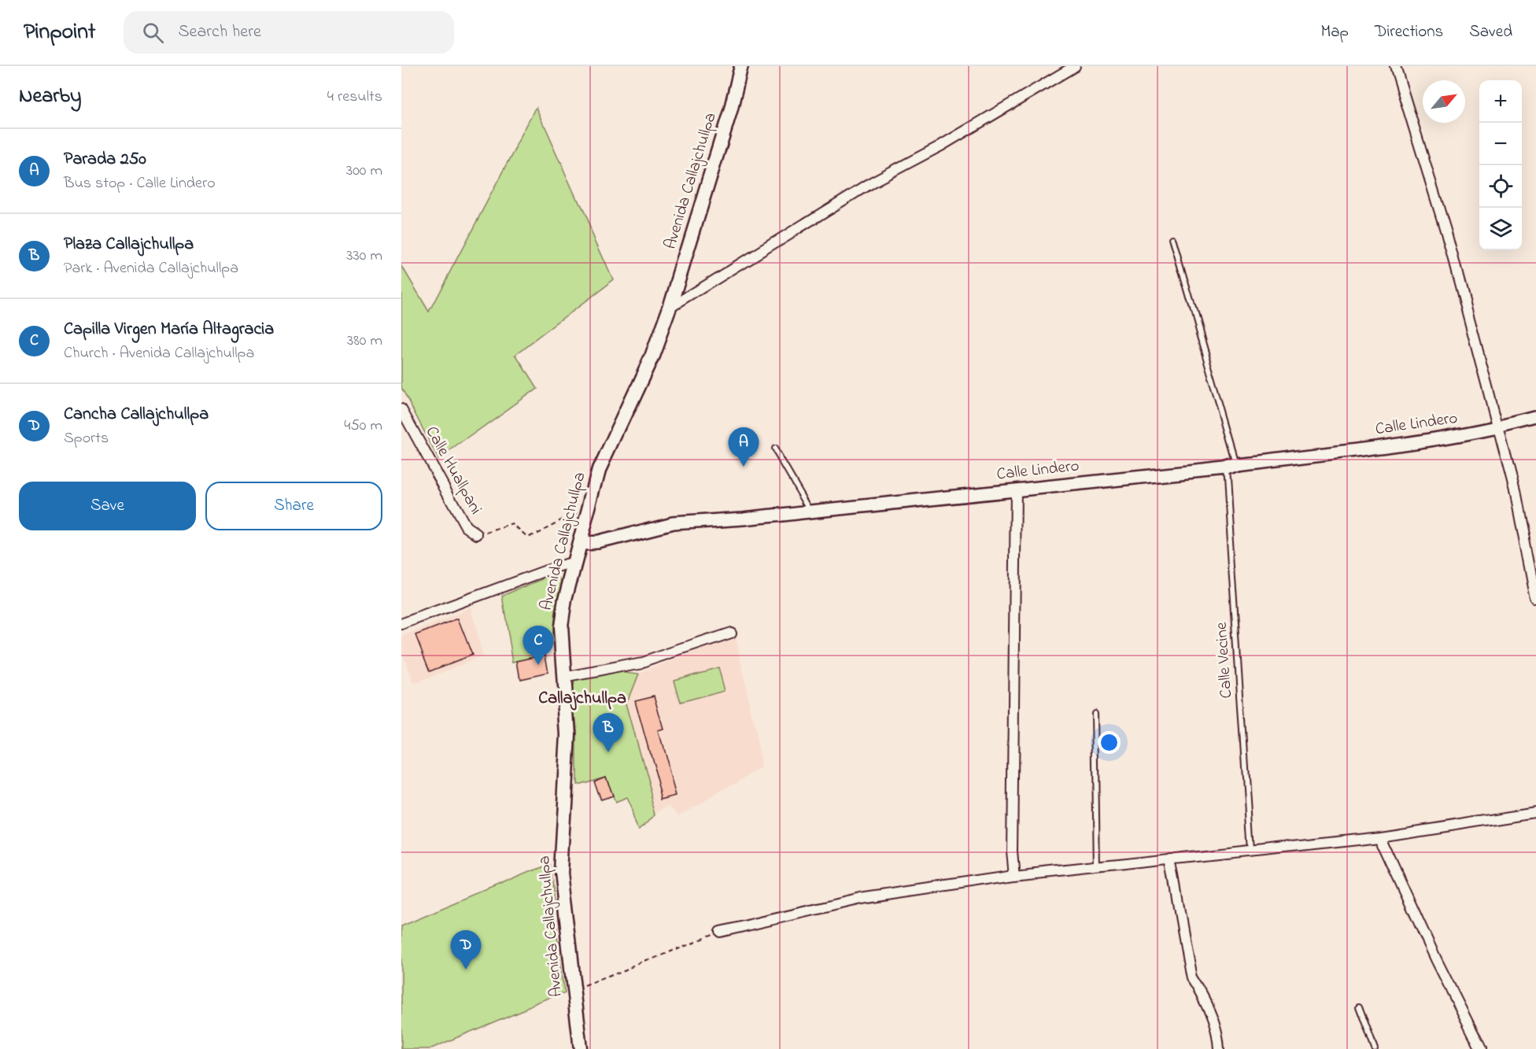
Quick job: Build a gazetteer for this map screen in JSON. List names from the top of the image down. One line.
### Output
{"streets":{"main road":["Avenida Callajchullpa"],"street":["Calle Lindero","Calle Huallpani"],"lane":["Calle Vecine"]},"crossings":[["Avenida Callajchullpa","Calle Lindero"],["Avenida Callajchullpa","Calle Huallpani"],["Calle Lindero","Calle Vecine"]],"districts":["Callajchullpa"],"north":"top right","page":{"header":"Pinpoint","search":"Search here","nav":["Map","Directions","Saved"],"heading":["Nearby","4 results"],"map_buttons":["+","−"],"list":[{"mark":"A","name":"Parada 250","note":"Bus stop · Calle Lindero","value":"300 m"},{"mark":"B","name":"Plaza Callajchullpa","note":"Park · Avenida Callajchullpa","value":"330 m"},{"mark":"C","name":"Capilla Virgen María Altagracia","note":"Church · Avenida Callajchullpa","value":"380 m"},{"mark":"D","name":"Cancha Callajchullpa","note":"Sports","value":"450 m"}],"pins":["A","C","B","D"],"buttons":["Save","Share"]}}
